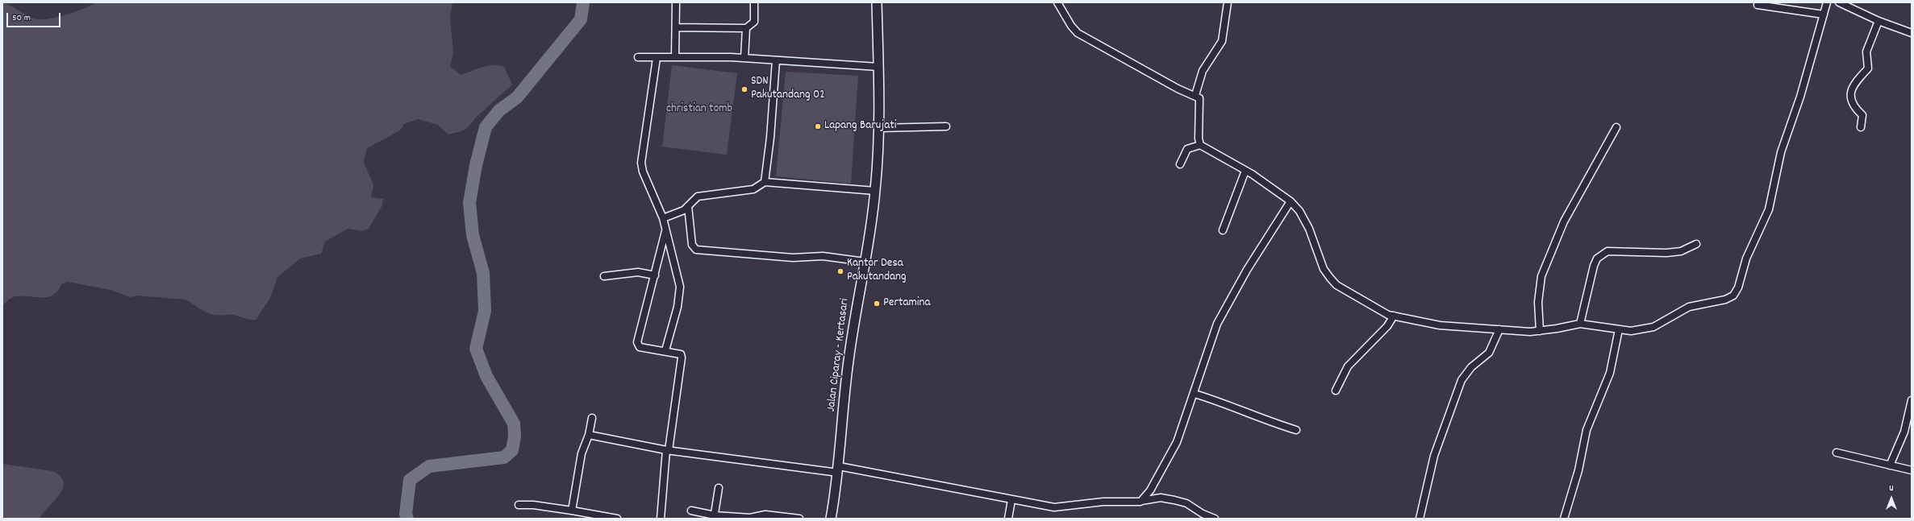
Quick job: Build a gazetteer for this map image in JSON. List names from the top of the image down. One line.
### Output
{"streets":{"main road":["Jalan Ciparay - Kertasari"]},"parks":["christian tomb"],"places":["SDN Pakutandang 02","Lapang Barujati","Kantor Desa Pakutandang","Pertamina"],"scale_bar":"50 m","north":"top"}
